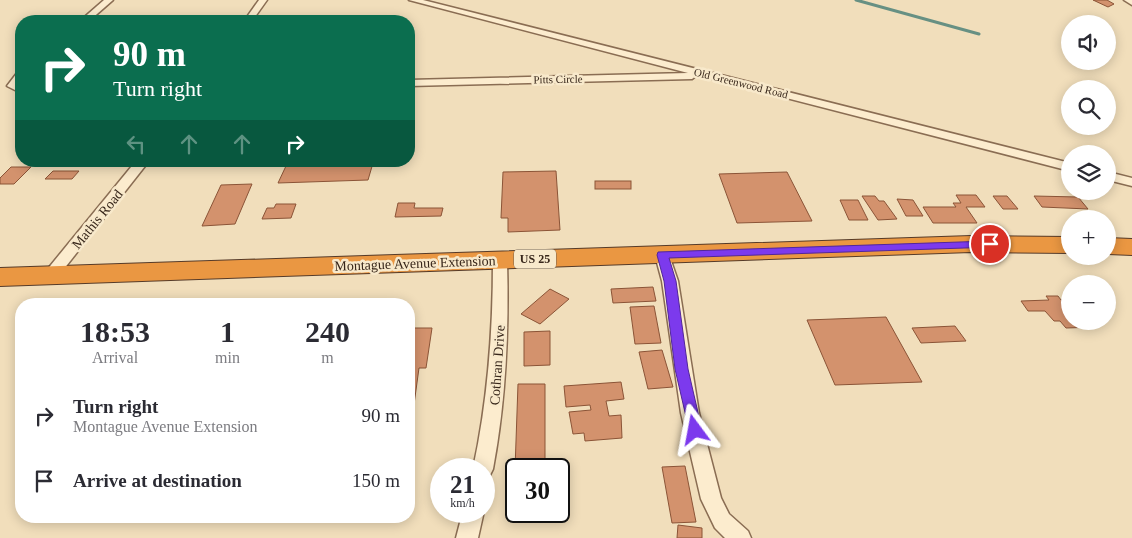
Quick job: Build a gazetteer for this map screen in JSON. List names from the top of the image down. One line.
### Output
{"streets":{"highway":["US 25","Montague Avenue Extension"],"street":["Pitts Circle","Old Greenwood Road","Mathis Road","Cothran Drive"]},"crossings":[["Pitts Circle","Old Greenwood Road"],["Mathis Road","Montague Avenue Extension"],["Montague Avenue Extension","Cothran Drive"]],"page":{"map_buttons":["+","−"],"turn":["90 m","Turn right"],"eta":["18:53","Arrival","1","min","240","m"],"list":[{"name":"Turn right","note":"Montague Avenue Extension","value":"90 m"},{"name":"Arrive at destination","value":"150 m"}],"speed":"21 km/h","limit":"30"}}
